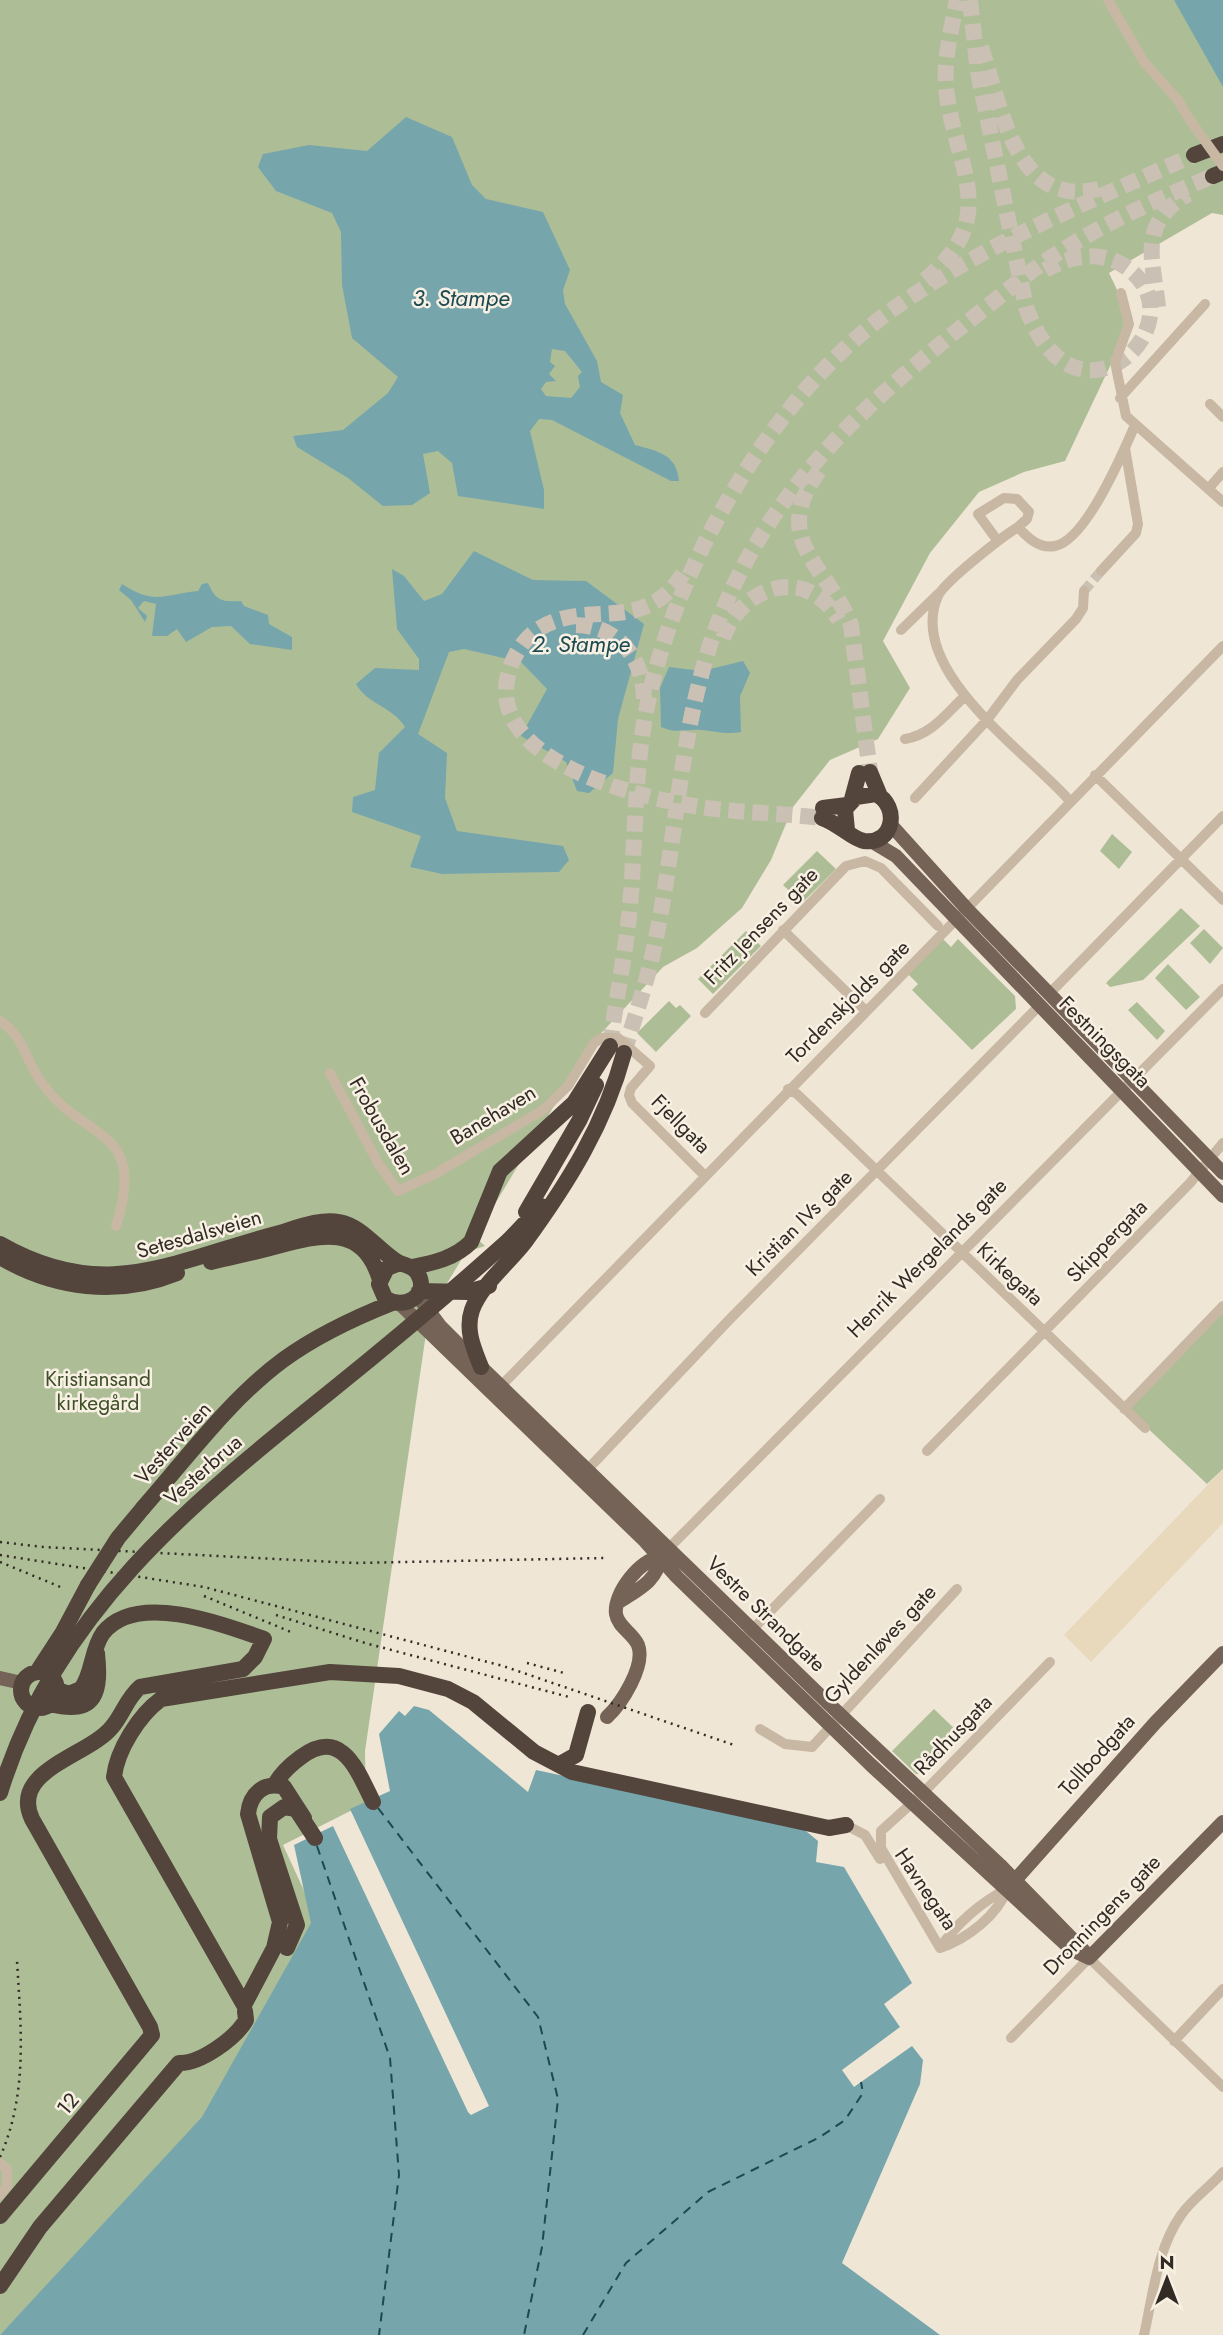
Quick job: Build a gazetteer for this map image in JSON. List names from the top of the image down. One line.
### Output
{"streets":{"highway":["Setesdalsveien","Vesterveien","Vesterbrua","12"],"main road":["Festningsgata","Vestre Strandgate","Tollbodgata","Dronningens gate"],"street":["Fritz Jensens gate","Tordenskjolds gate","Banehaven","Fjellgata","Frobusdalen","Kristian IVs gate","Skippergata","Henrik Wergelands gate","Kirkegata","Gyldenløves gate","Rådhusgata","Havnegata"]},"crossings":[["Tordenskjolds gate","Festningsgata"],["Tordenskjolds gate","Fjellgata"],["Tordenskjolds gate","Kirkegata"],["Tordenskjolds gate","Vestre Strandgate"],["Festningsgata","Kristian IVs gate"],["Festningsgata","Skippergata"],["Festningsgata","Henrik Wergelands gate"],["Banehaven","Fjellgata"],["Banehaven","Frobusdalen"],["Kristian IVs gate","Kirkegata"],["Kristian IVs gate","Vestre Strandgate"],["Setesdalsveien","Vesterveien"],["Setesdalsveien","Vestre Strandgate"],["Skippergata","Kirkegata"],["Henrik Wergelands gate","Kirkegata"],["Henrik Wergelands gate","Vestre Strandgate"],["Vesterveien","Vestre Strandgate"],["Vesterveien","12"],["Vestre Strandgate","Gyldenløves gate"],["Vestre Strandgate","Rådhusgata"],["Vestre Strandgate","Tollbodgata"],["Vestre Strandgate","Dronningens gate"],["Rådhusgata","Havnegata"],["Tollbodgata","Havnegata"]],"water":["3. Stampe","2. Stampe"],"parks":["Kristiansand kirkegård"],"north":"top"}
